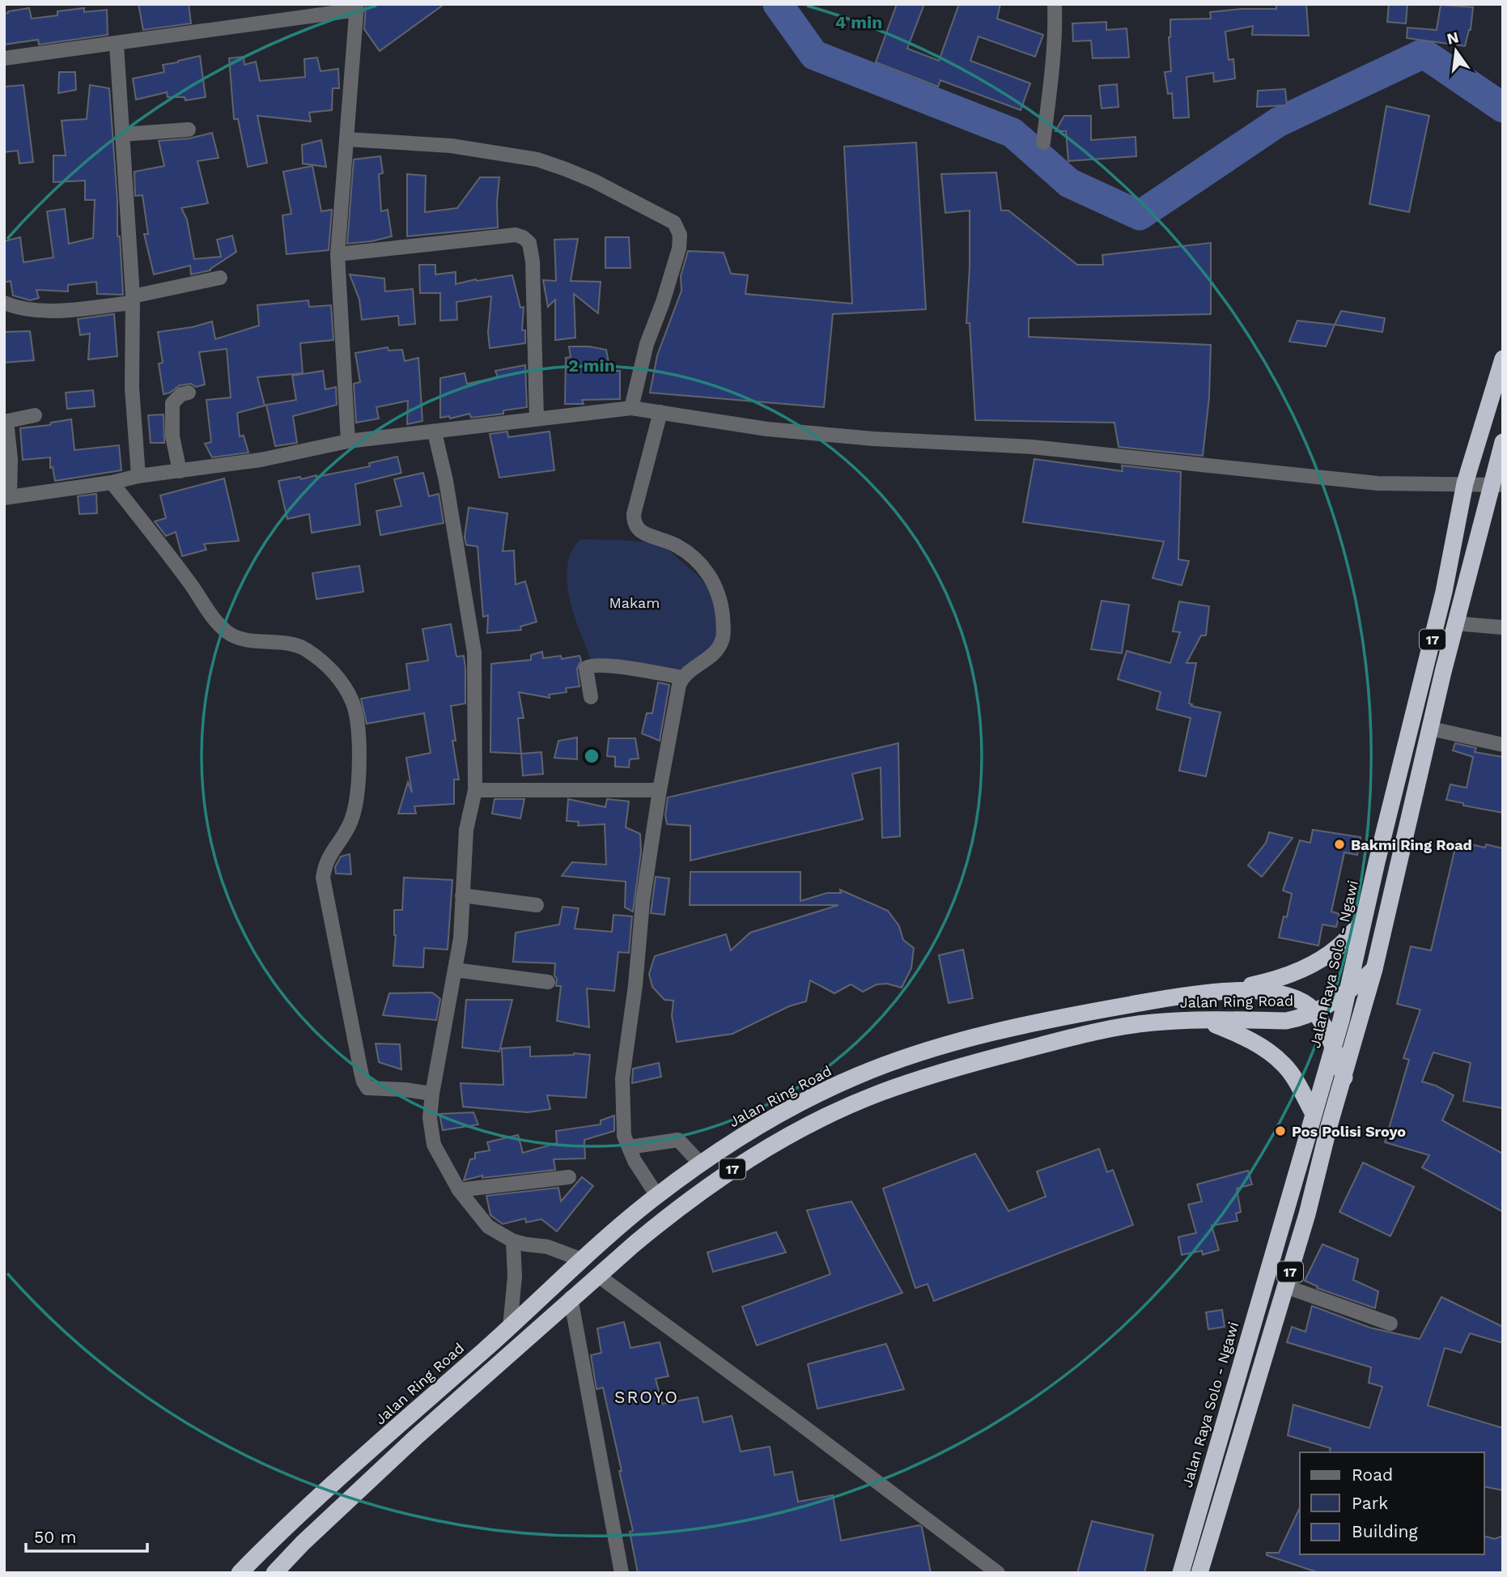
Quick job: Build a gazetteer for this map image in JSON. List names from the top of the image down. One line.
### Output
{"streets":{"highway":["17","Jalan Raya Solo - Ngawi","Jalan Ring Road"]},"crossings":[["17","Jalan Raya Solo - Ngawi"],["17","Jalan Ring Road"]],"districts":["SROYO"],"parks":["Makam"],"places":["Bakmi Ring Road","Pos Polisi Sroyo"],"legend":["Road","Park","Building"],"scale_bar":"50 m","north":"top","rings":["4 min","2 min"]}
